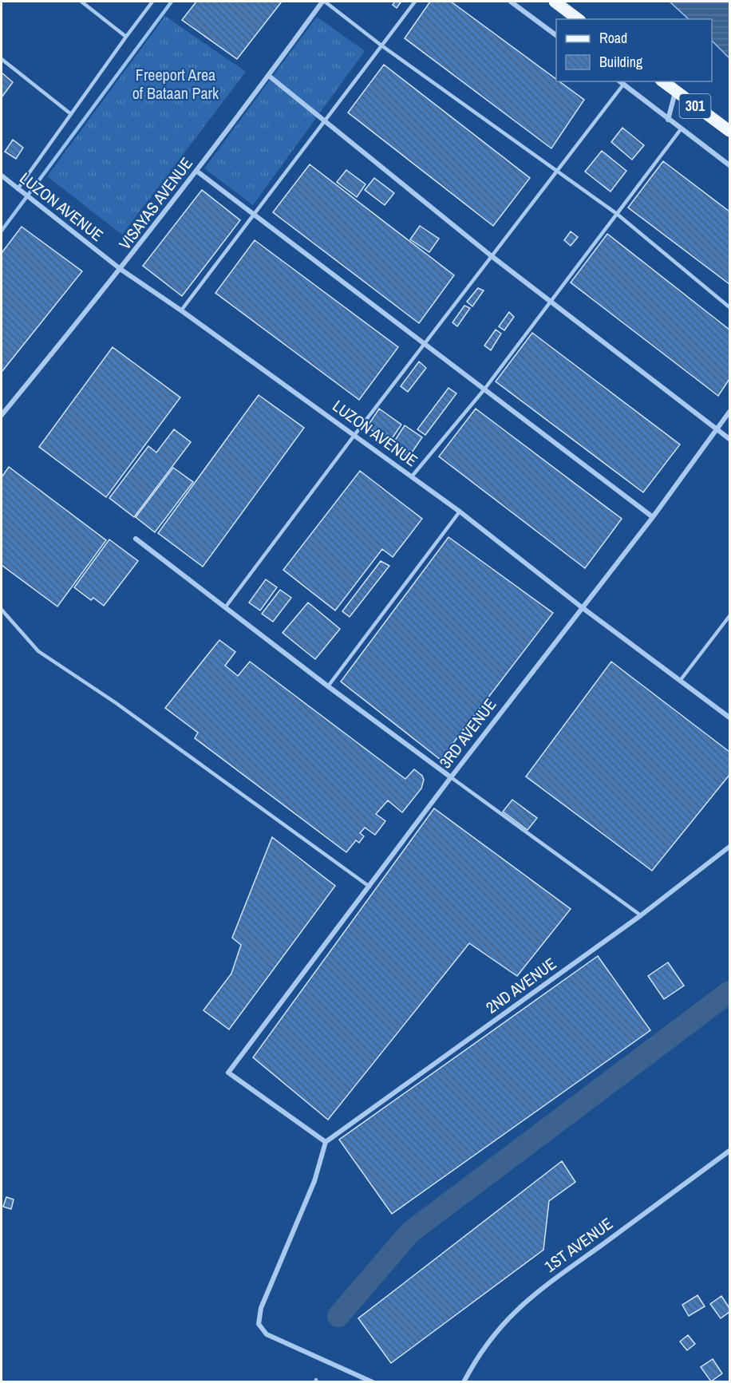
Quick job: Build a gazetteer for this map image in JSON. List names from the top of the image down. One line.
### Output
{"streets":{"main road":["301"],"street":["VISAYAS AVENUE","LUZON AVENUE","3RD AVENUE","2ND AVENUE","1ST AVENUE"]},"crossings":[["VISAYAS AVENUE","LUZON AVENUE"],["LUZON AVENUE","3RD AVENUE"],["3RD AVENUE","2ND AVENUE"]],"parks":["Freeport Area of Bataan Park"],"legend":["Road","Building"]}
